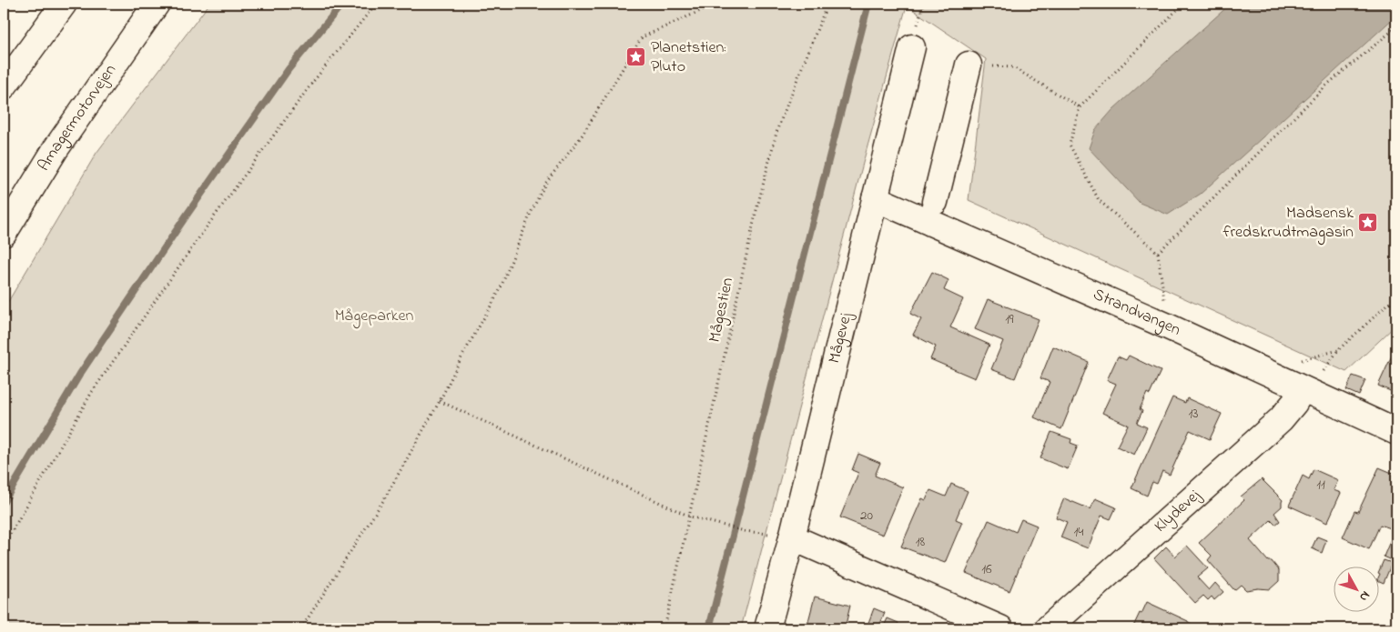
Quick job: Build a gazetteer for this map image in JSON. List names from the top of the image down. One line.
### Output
{"streets":{"main road":["Amagermotorvejen","Strandvangen","Mågevej","Klydevej"],"path":["Mågestien"]},"crossings":[["Strandvangen","Mågevej"],["Strandvangen","Klydevej"]],"parks":["Mågeparken"],"places":{"place":["Planetstien: Pluto","Madsensk fredskrudtmagasin"]},"house_numbers":["19","13","11","20","14","18","16"],"north":"bottom right"}
